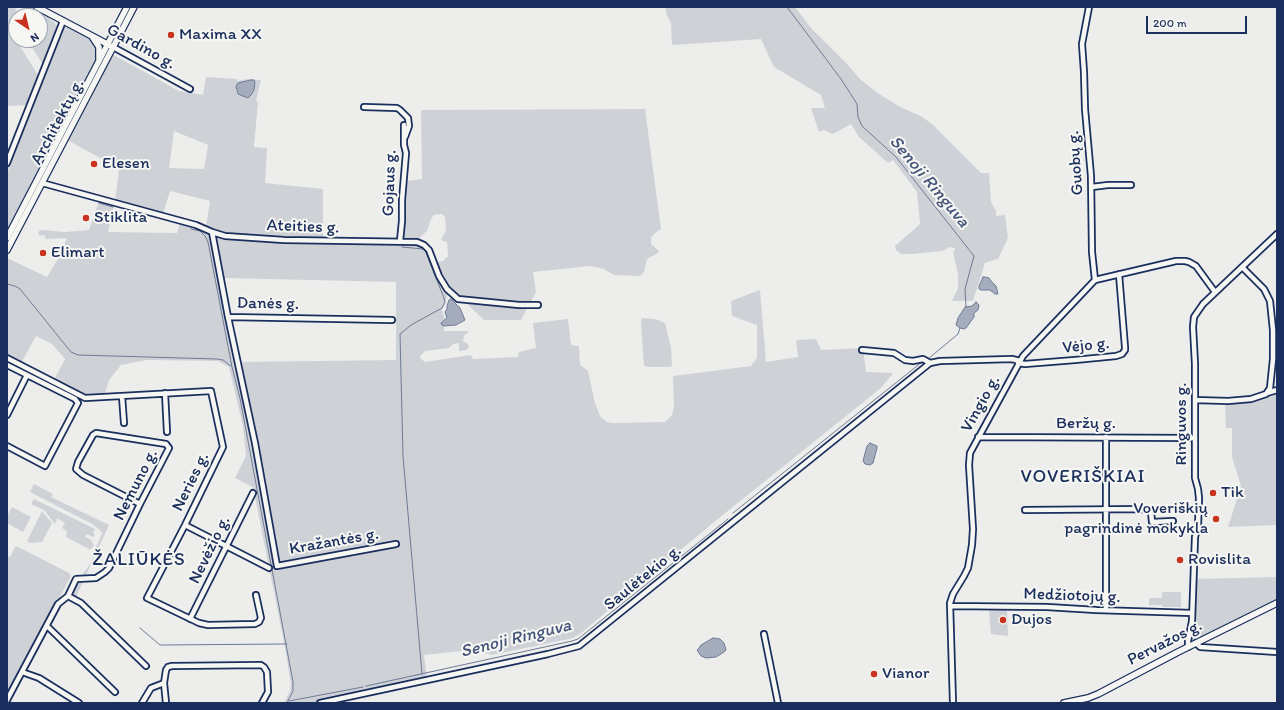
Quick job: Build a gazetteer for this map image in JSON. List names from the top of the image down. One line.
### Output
{"streets":{"main road":["Gardino g.","Architektų g.","Pervažos g."],"street":["Guobų g.","Gojaus g.","Ateities g.","Danės g.","Vėjo g.","Vingio g.","Beržų g.","Ringuvos g.","Neries g.","Nemuno g.","Kražantės g.","Nevėžio g.","Saulėtekio g.","Medžiotojų g."]},"crossings":[["Gardino g.","Architektų g."],["Architektų g.","Ateities g."],["Guobų g.","Vingio g."],["Gojaus g.","Ateities g."],["Ateities g.","Danės g."],["Danės g.","Kražantės g."],["Vėjo g.","Vingio g."],["Vingio g.","Beržų g."],["Vingio g.","Medžiotojų g."],["Beržų g.","Ringuvos g."],["Ringuvos g.","Medžiotojų g."],["Ringuvos g.","Pervažos g."],["Neries g.","Nevėžio g."]],"districts":["VOVERIŠKIAI","ŽALIŪKĖS"],"water":["Senoji Ringuva"],"places":["Maxima XX","Elesen","Stiklita","Elimart","Tik","Voveriškių pagrindinė mokykla","Rovislita","Dujos","Vianor"],"scale_bar":"200 m","north":"bottom right"}
